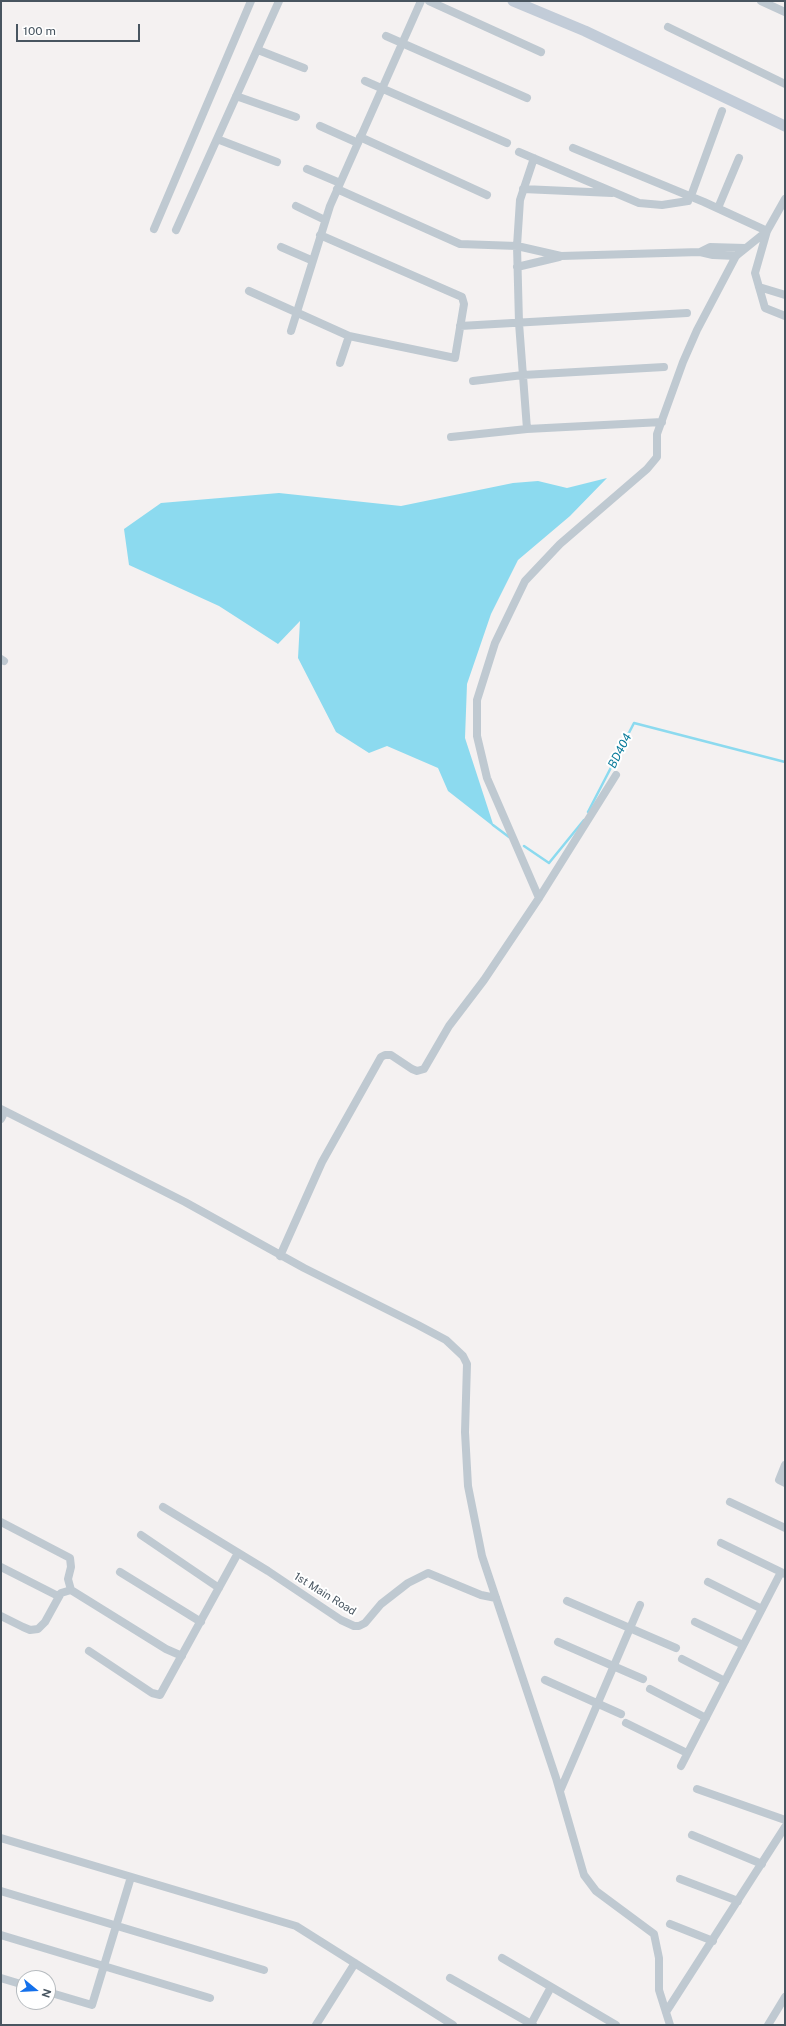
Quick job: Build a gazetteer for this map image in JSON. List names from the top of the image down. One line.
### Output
{"streets":{"street":["1st Main Road"]},"water":["BD404"],"scale_bar":"100 m","north":"right"}
